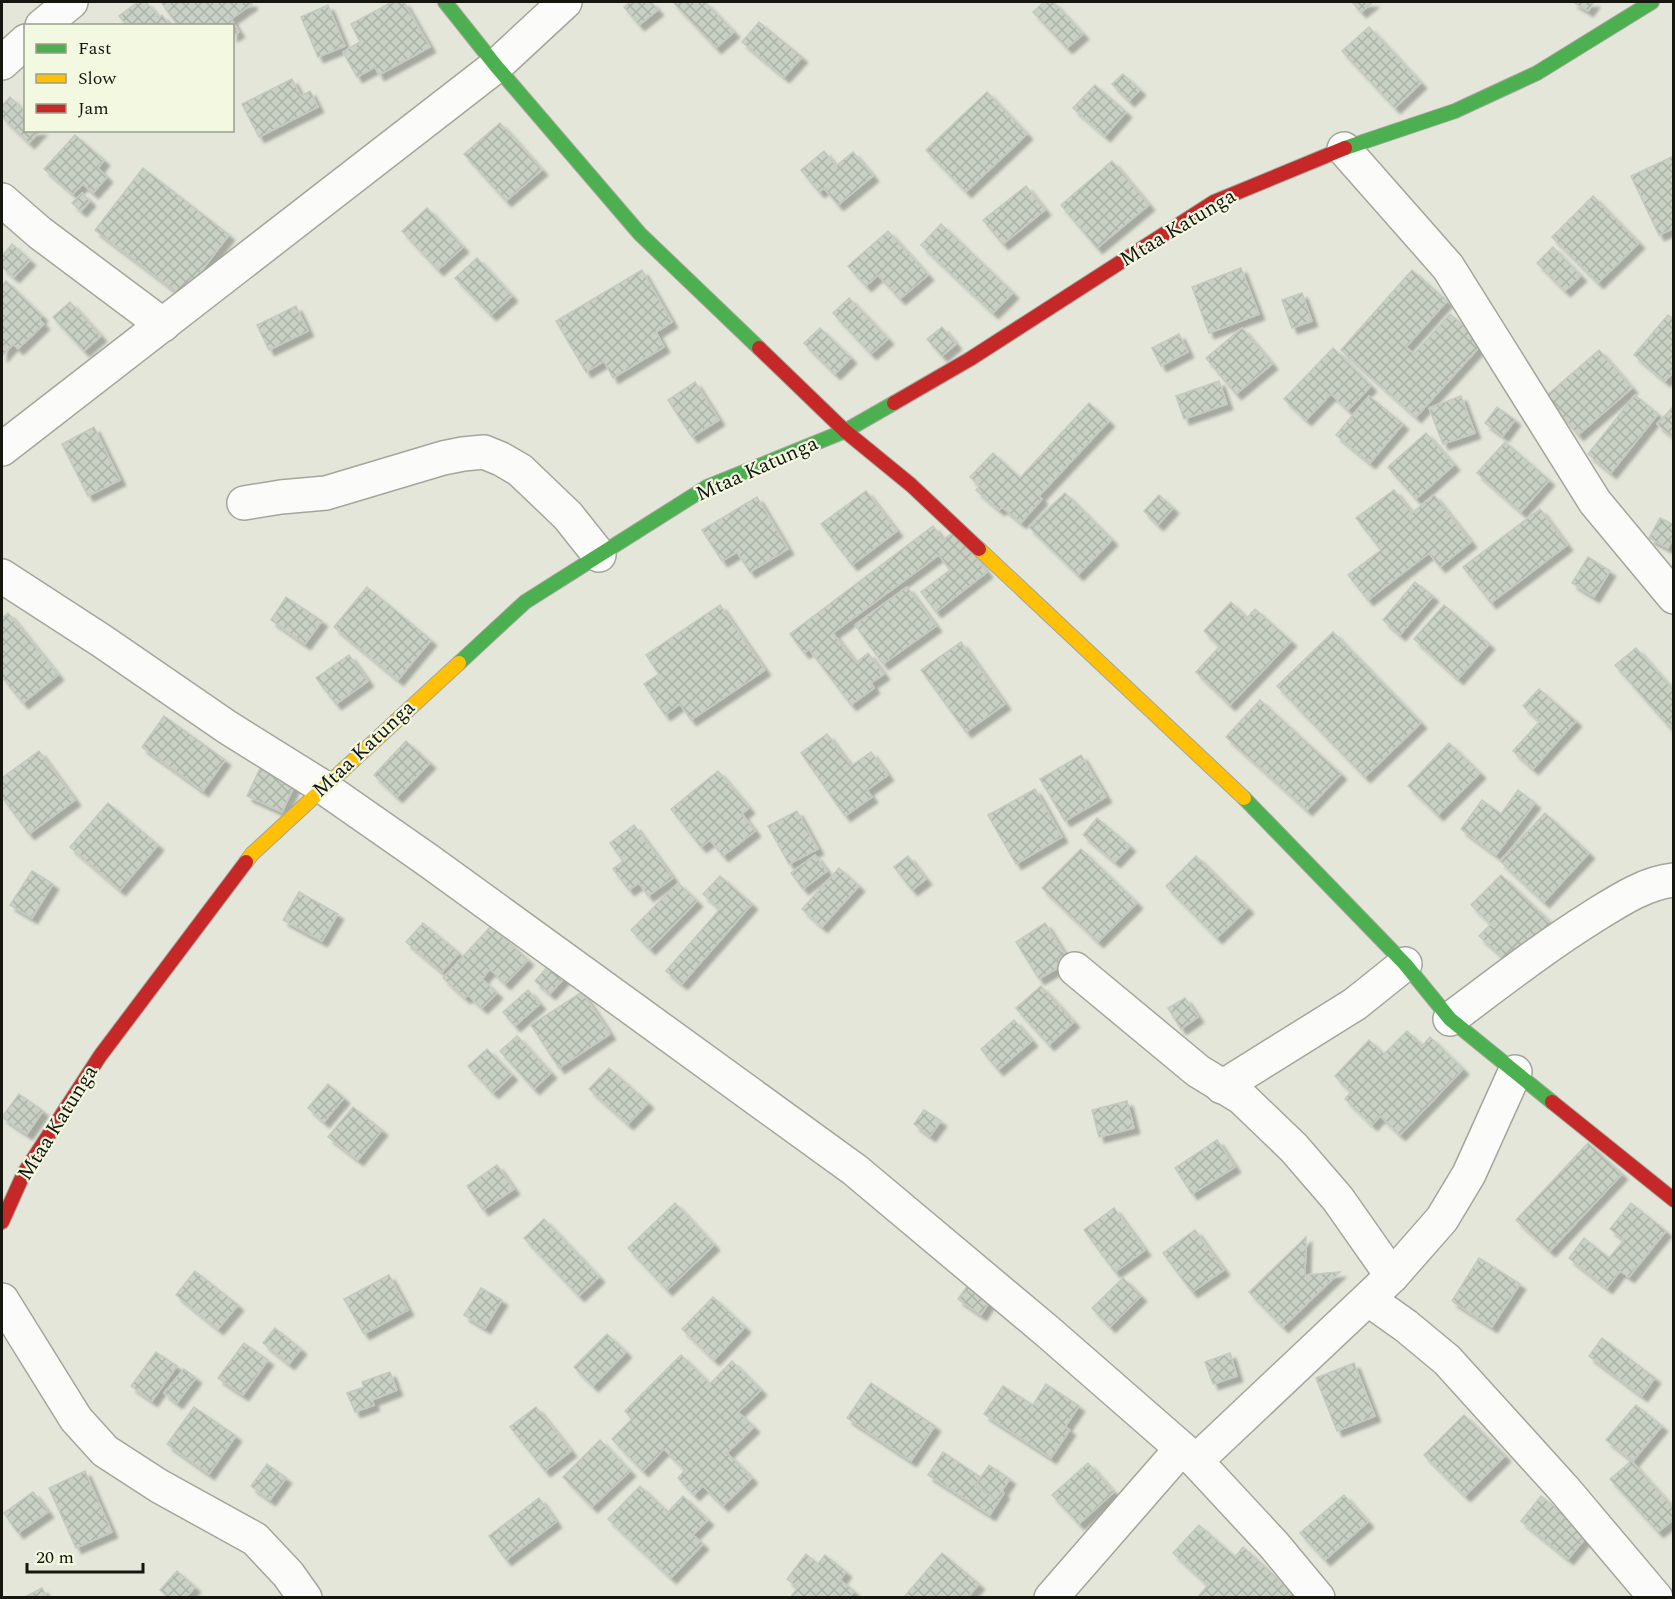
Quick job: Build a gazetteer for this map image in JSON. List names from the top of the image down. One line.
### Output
{"streets":{"street":["Mtaa Katunga"]},"legend":["Fast","Slow","Jam"],"scale_bar":"20 m"}
